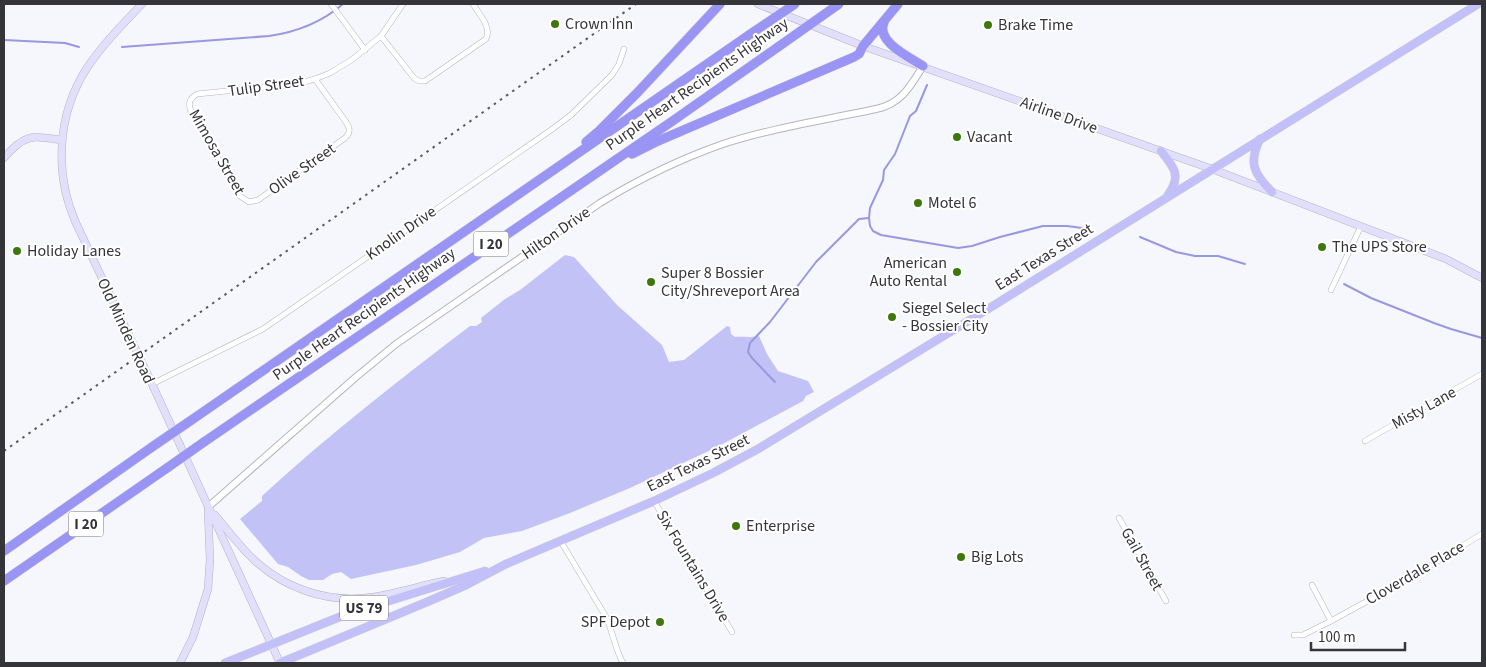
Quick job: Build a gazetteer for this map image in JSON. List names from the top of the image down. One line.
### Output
{"streets":{"highway":["Purple Heart Recipients Highway","I 20"],"main road":["Airline Drive","East Texas Street","Old Minden Road","US 79"],"street":["Tulip Street","Mimosa Street","Olive Street","Knolin Drive","Hilton Drive","Misty Lane","Gail Street","Six Fountains Drive","Cloverdale Place"]},"crossings":[["Tulip Street","Mimosa Street"],["Tulip Street","Olive Street"],["Airline Drive","Hilton Drive"],["Airline Drive","East Texas Street"],["Mimosa Street","Olive Street"],["Knolin Drive","Old Minden Road"],["Hilton Drive","Old Minden Road"],["East Texas Street","Old Minden Road"],["East Texas Street","Six Fountains Drive"]],"places":["Crown Inn","Brake Time","Vacant","Motel 6","The UPS Store","Holiday Lanes","American Auto Rental","Super 8 Bossier City/Shreveport Area","Siegel Select - Bossier City","Enterprise","Big Lots","SPF Depot"],"scale_bar":"100 m"}
